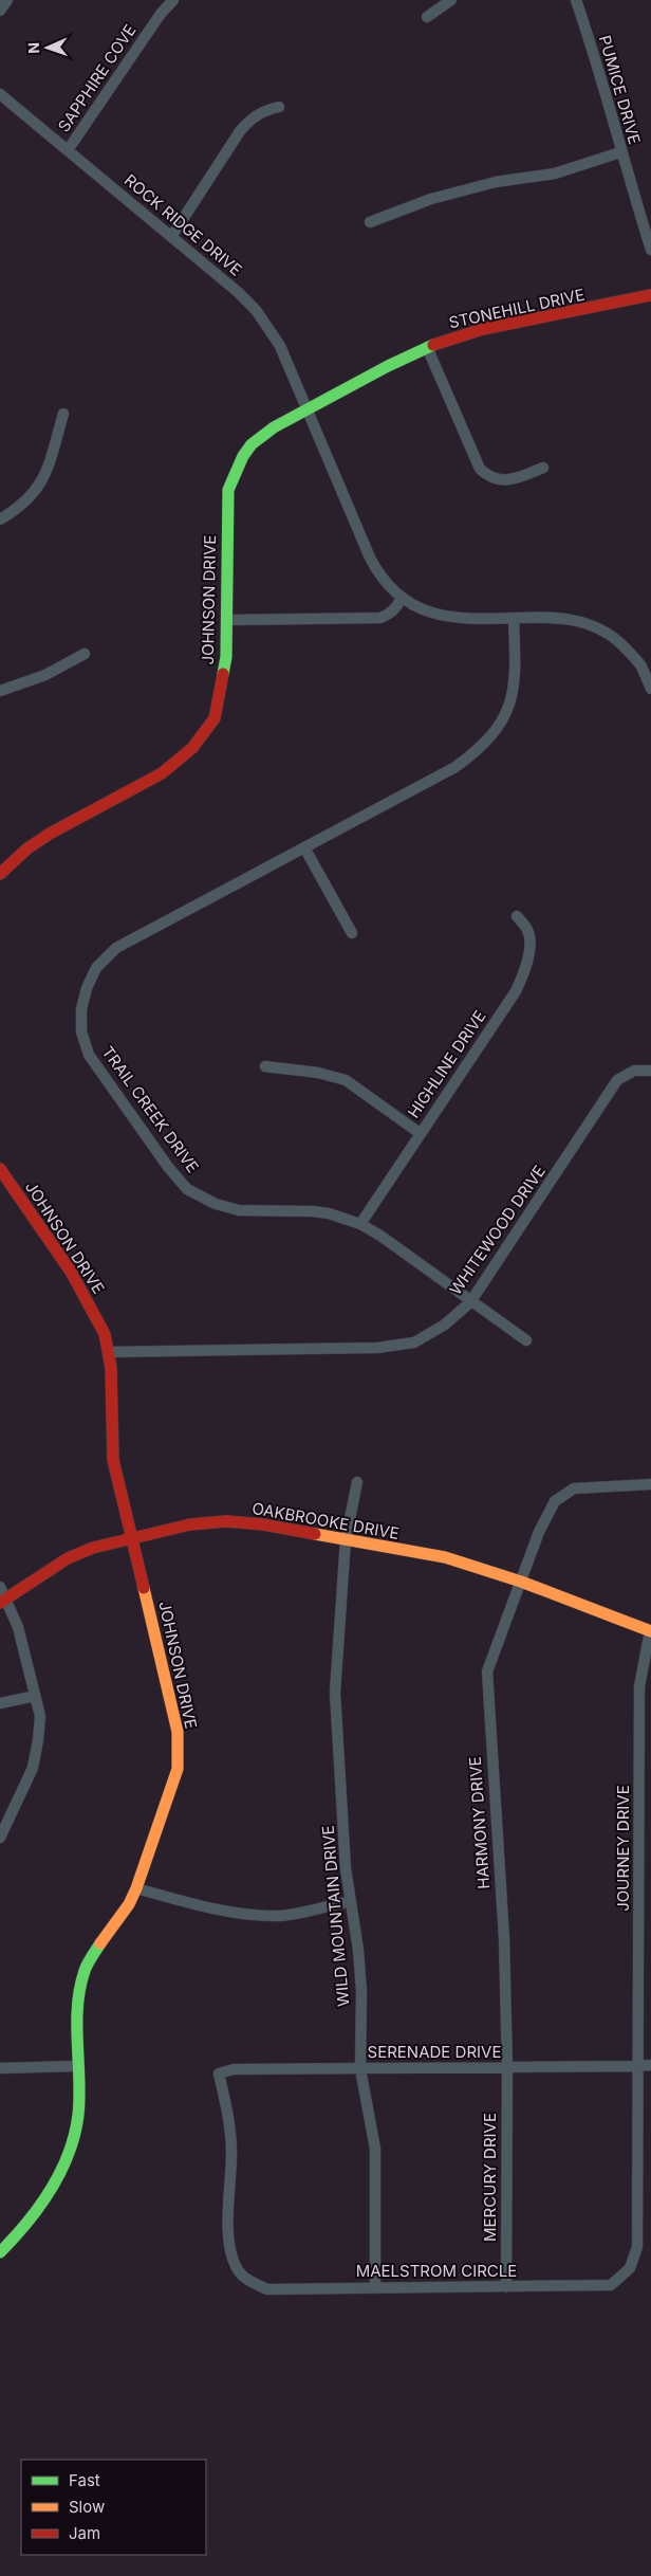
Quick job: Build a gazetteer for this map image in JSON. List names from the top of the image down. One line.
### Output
{"streets":{"street":["SAPPHIRE COVE","PUMICE DRIVE","ROCK RIDGE DRIVE","STONEHILL DRIVE","JOHNSON DRIVE","HIGHLINE DRIVE","TRAIL CREEK DRIVE","WHITEWOOD DRIVE","OAKBROOKE DRIVE","HARMONY DRIVE","JOURNEY DRIVE","WILD MOUNTAIN DRIVE","SERENADE DRIVE","MERCURY DRIVE","MAELSTROM CIRCLE"]},"crossings":[["SAPPHIRE COVE","ROCK RIDGE DRIVE"],["ROCK RIDGE DRIVE","STONEHILL DRIVE"],["ROCK RIDGE DRIVE","JOHNSON DRIVE"],["ROCK RIDGE DRIVE","TRAIL CREEK DRIVE"],["STONEHILL DRIVE","JOHNSON DRIVE"],["JOHNSON DRIVE","WHITEWOOD DRIVE"],["JOHNSON DRIVE","OAKBROOKE DRIVE"],["HIGHLINE DRIVE","TRAIL CREEK DRIVE"],["TRAIL CREEK DRIVE","WHITEWOOD DRIVE"],["OAKBROOKE DRIVE","HARMONY DRIVE"],["OAKBROOKE DRIVE","JOURNEY DRIVE"],["OAKBROOKE DRIVE","WILD MOUNTAIN DRIVE"],["HARMONY DRIVE","SERENADE DRIVE"],["HARMONY DRIVE","MERCURY DRIVE"],["JOURNEY DRIVE","SERENADE DRIVE"],["JOURNEY DRIVE","MAELSTROM CIRCLE"],["WILD MOUNTAIN DRIVE","SERENADE DRIVE"],["WILD MOUNTAIN DRIVE","MAELSTROM CIRCLE"],["SERENADE DRIVE","MERCURY DRIVE"],["SERENADE DRIVE","MAELSTROM CIRCLE"],["MERCURY DRIVE","MAELSTROM CIRCLE"]],"legend":["Fast","Slow","Jam"],"north":"left"}
